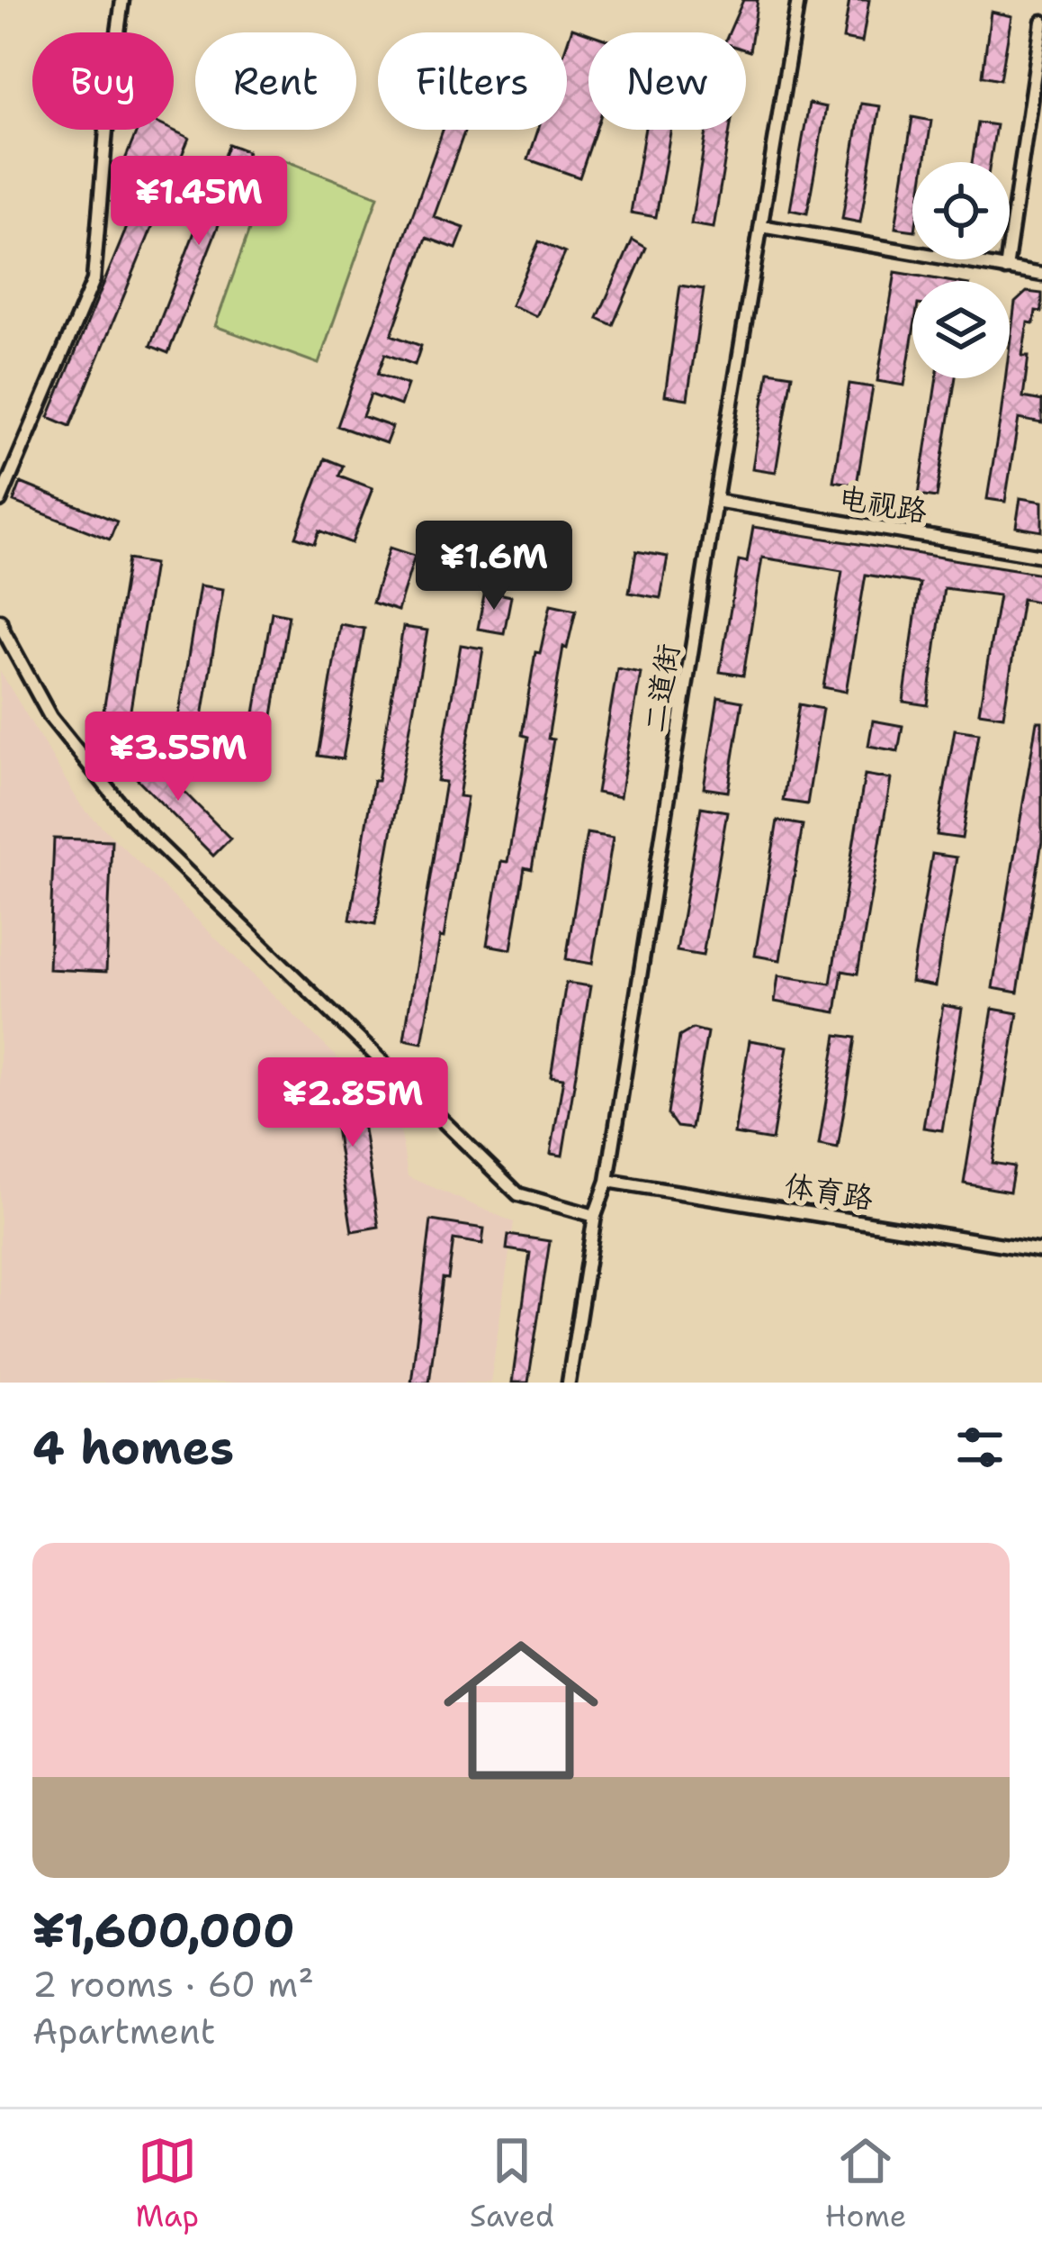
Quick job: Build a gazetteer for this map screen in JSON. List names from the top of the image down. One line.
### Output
{"streets":{"street":["电视路","二道街","体育路"]},"crossings":[["电视路","二道街"],["二道街","体育路"]],"page":{"chip":["Buy","Rent","Filters","New"],"price":["¥1.45M","¥1.6M","¥3.55M","¥2.85M"],"heading":"4 homes","list":[{"name":"¥1,600,000","note":"2 rooms · 60 m² · Apartment"}],"tabs":["Map","Saved","Home"]}}
